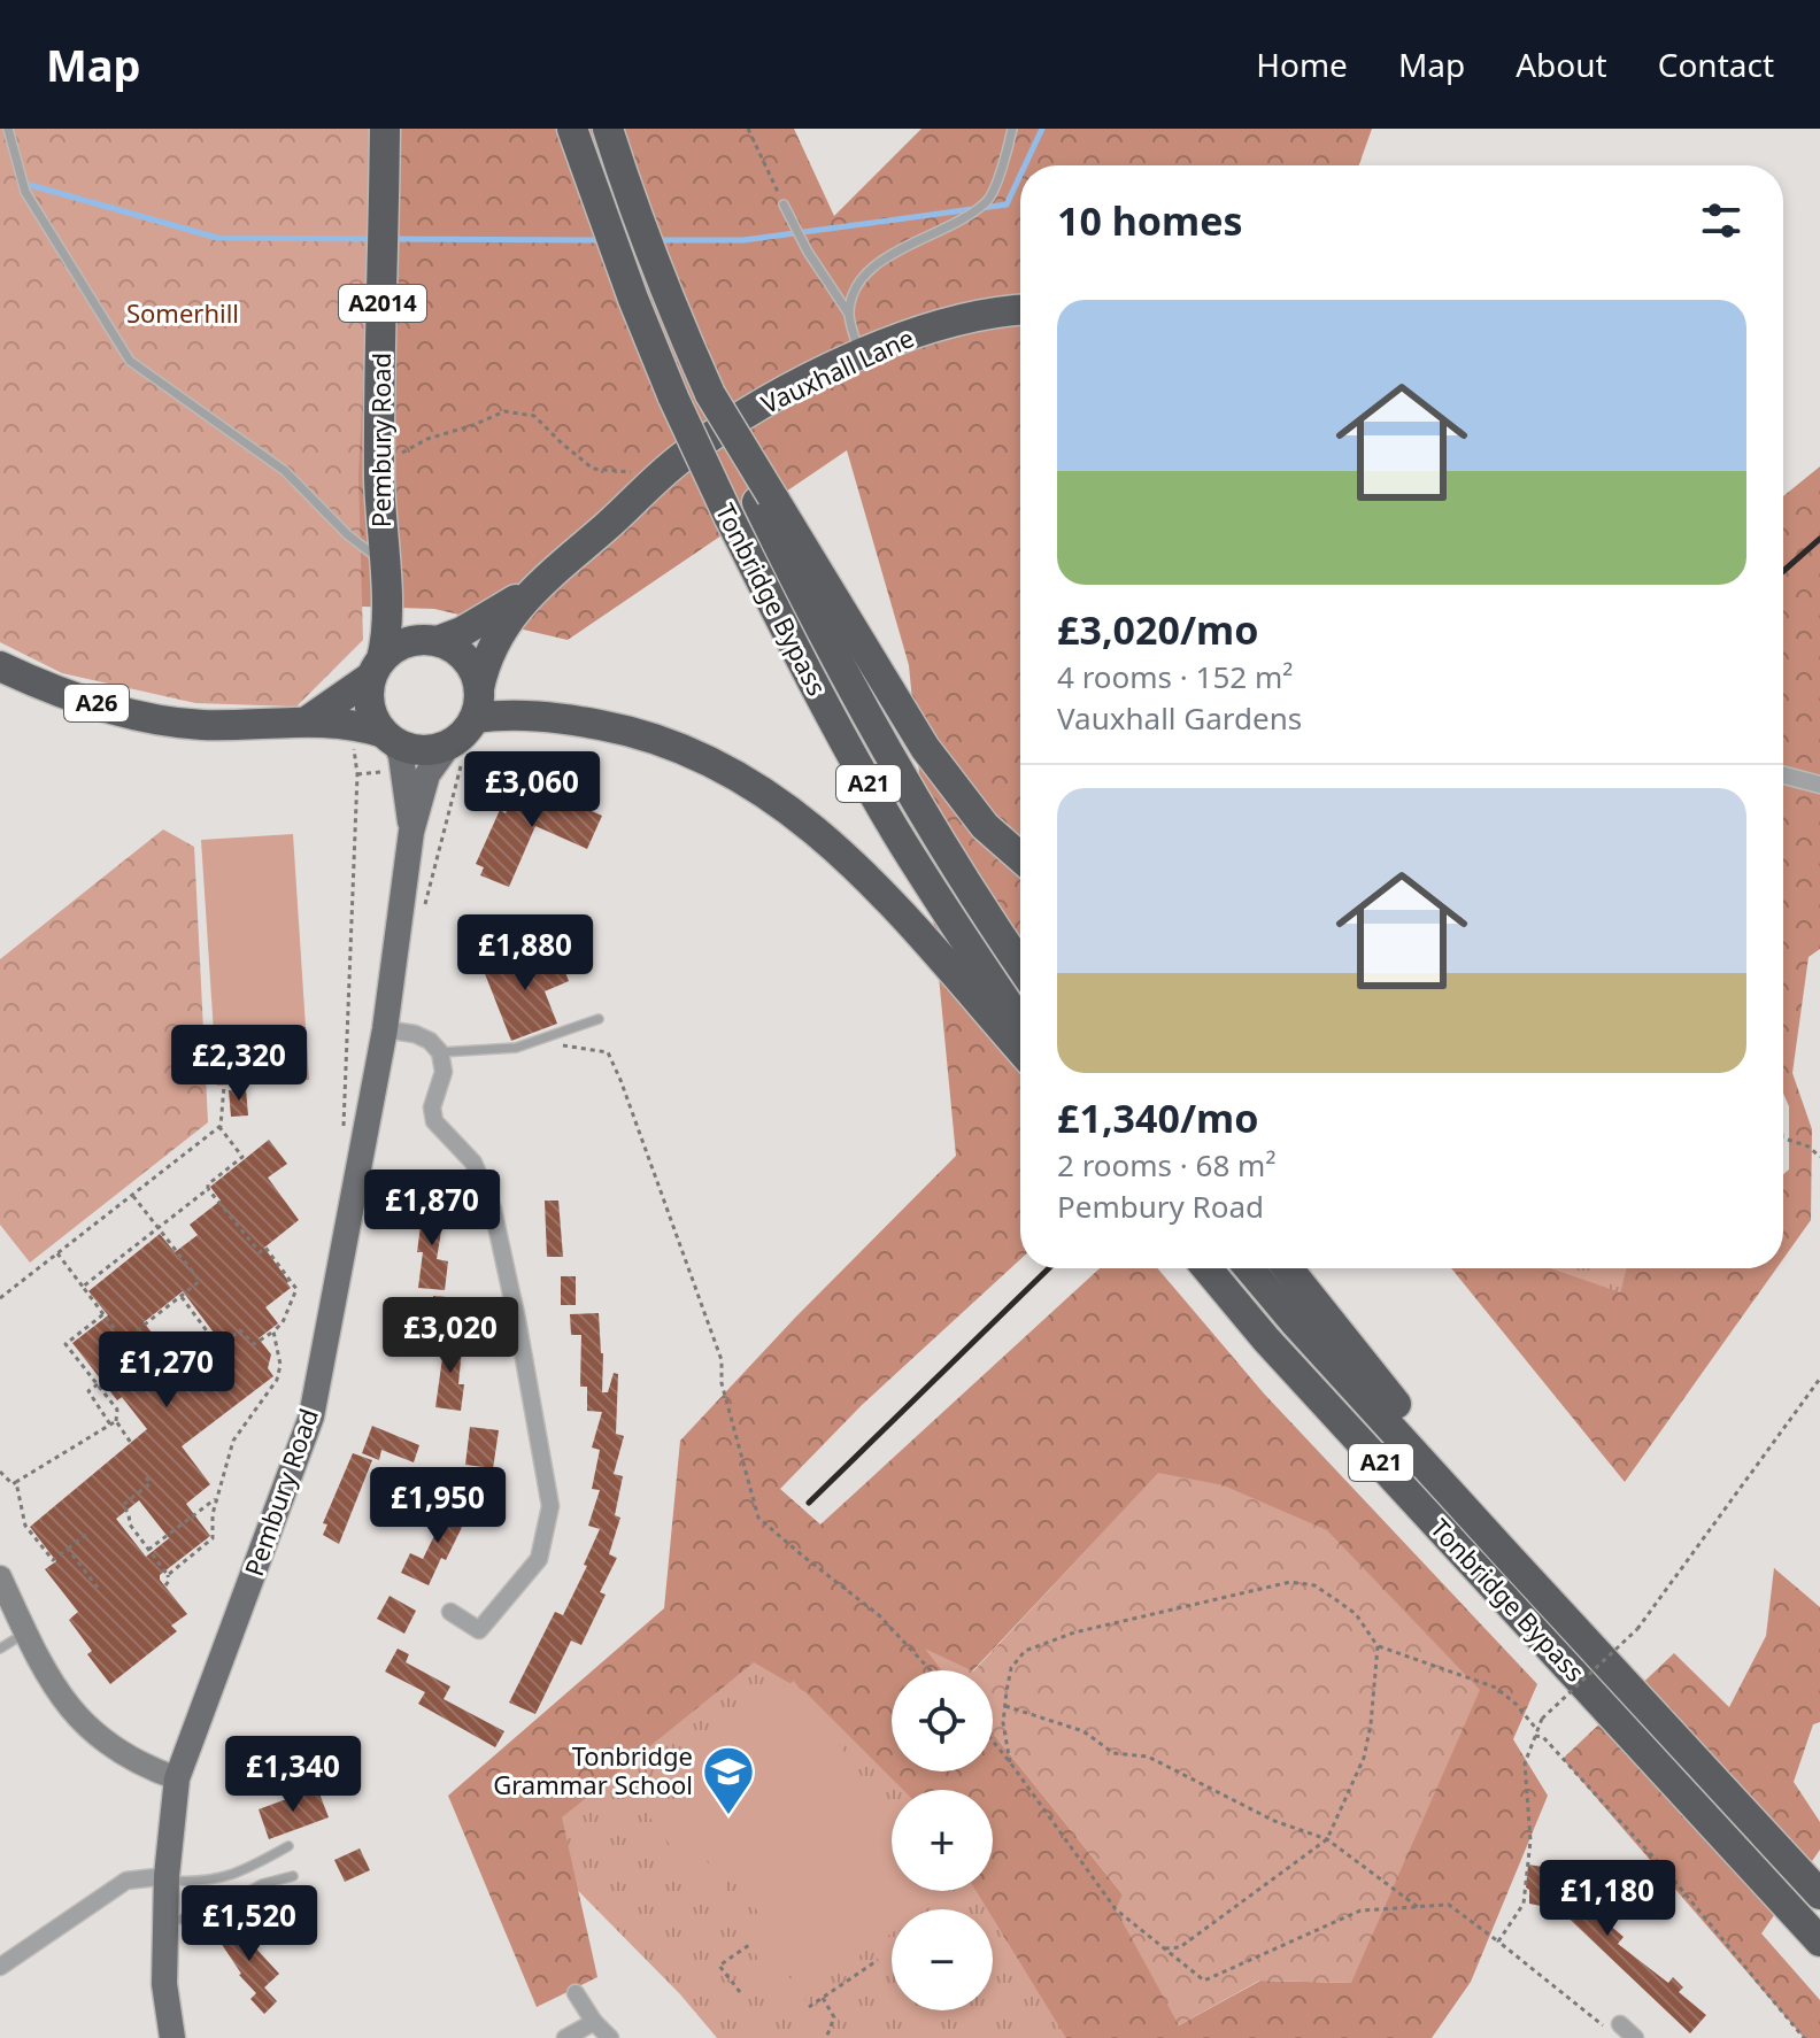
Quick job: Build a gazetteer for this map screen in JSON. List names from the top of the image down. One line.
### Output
{"streets":{"highway":["A2014","Vauxhall Lane","Pembury Road","Tonbridge Bypass","A26","A21"]},"crossings":[["Vauxhall Lane","Pembury Road"],["Vauxhall Lane","A26"],["Pembury Road","A26"]],"parks":["Somerhill"],"places":{"school or university":["Tonbridge Grammar School"]},"page":{"header":"Map","nav":["Home","Map","About","Contact"],"heading":"10 homes","list":[{"name":"£3,020/mo","note":"4 rooms · 152 m² · Vauxhall Gardens"},{"name":"£1,340/mo","note":"2 rooms · 68 m² · Pembury Road"}],"price":["£3,060","£1,880","£2,320","£1,870","£3,020","£1,270","£1,950","£1,340","£1,180","£1,520"],"map_buttons":["+","−"]}}
